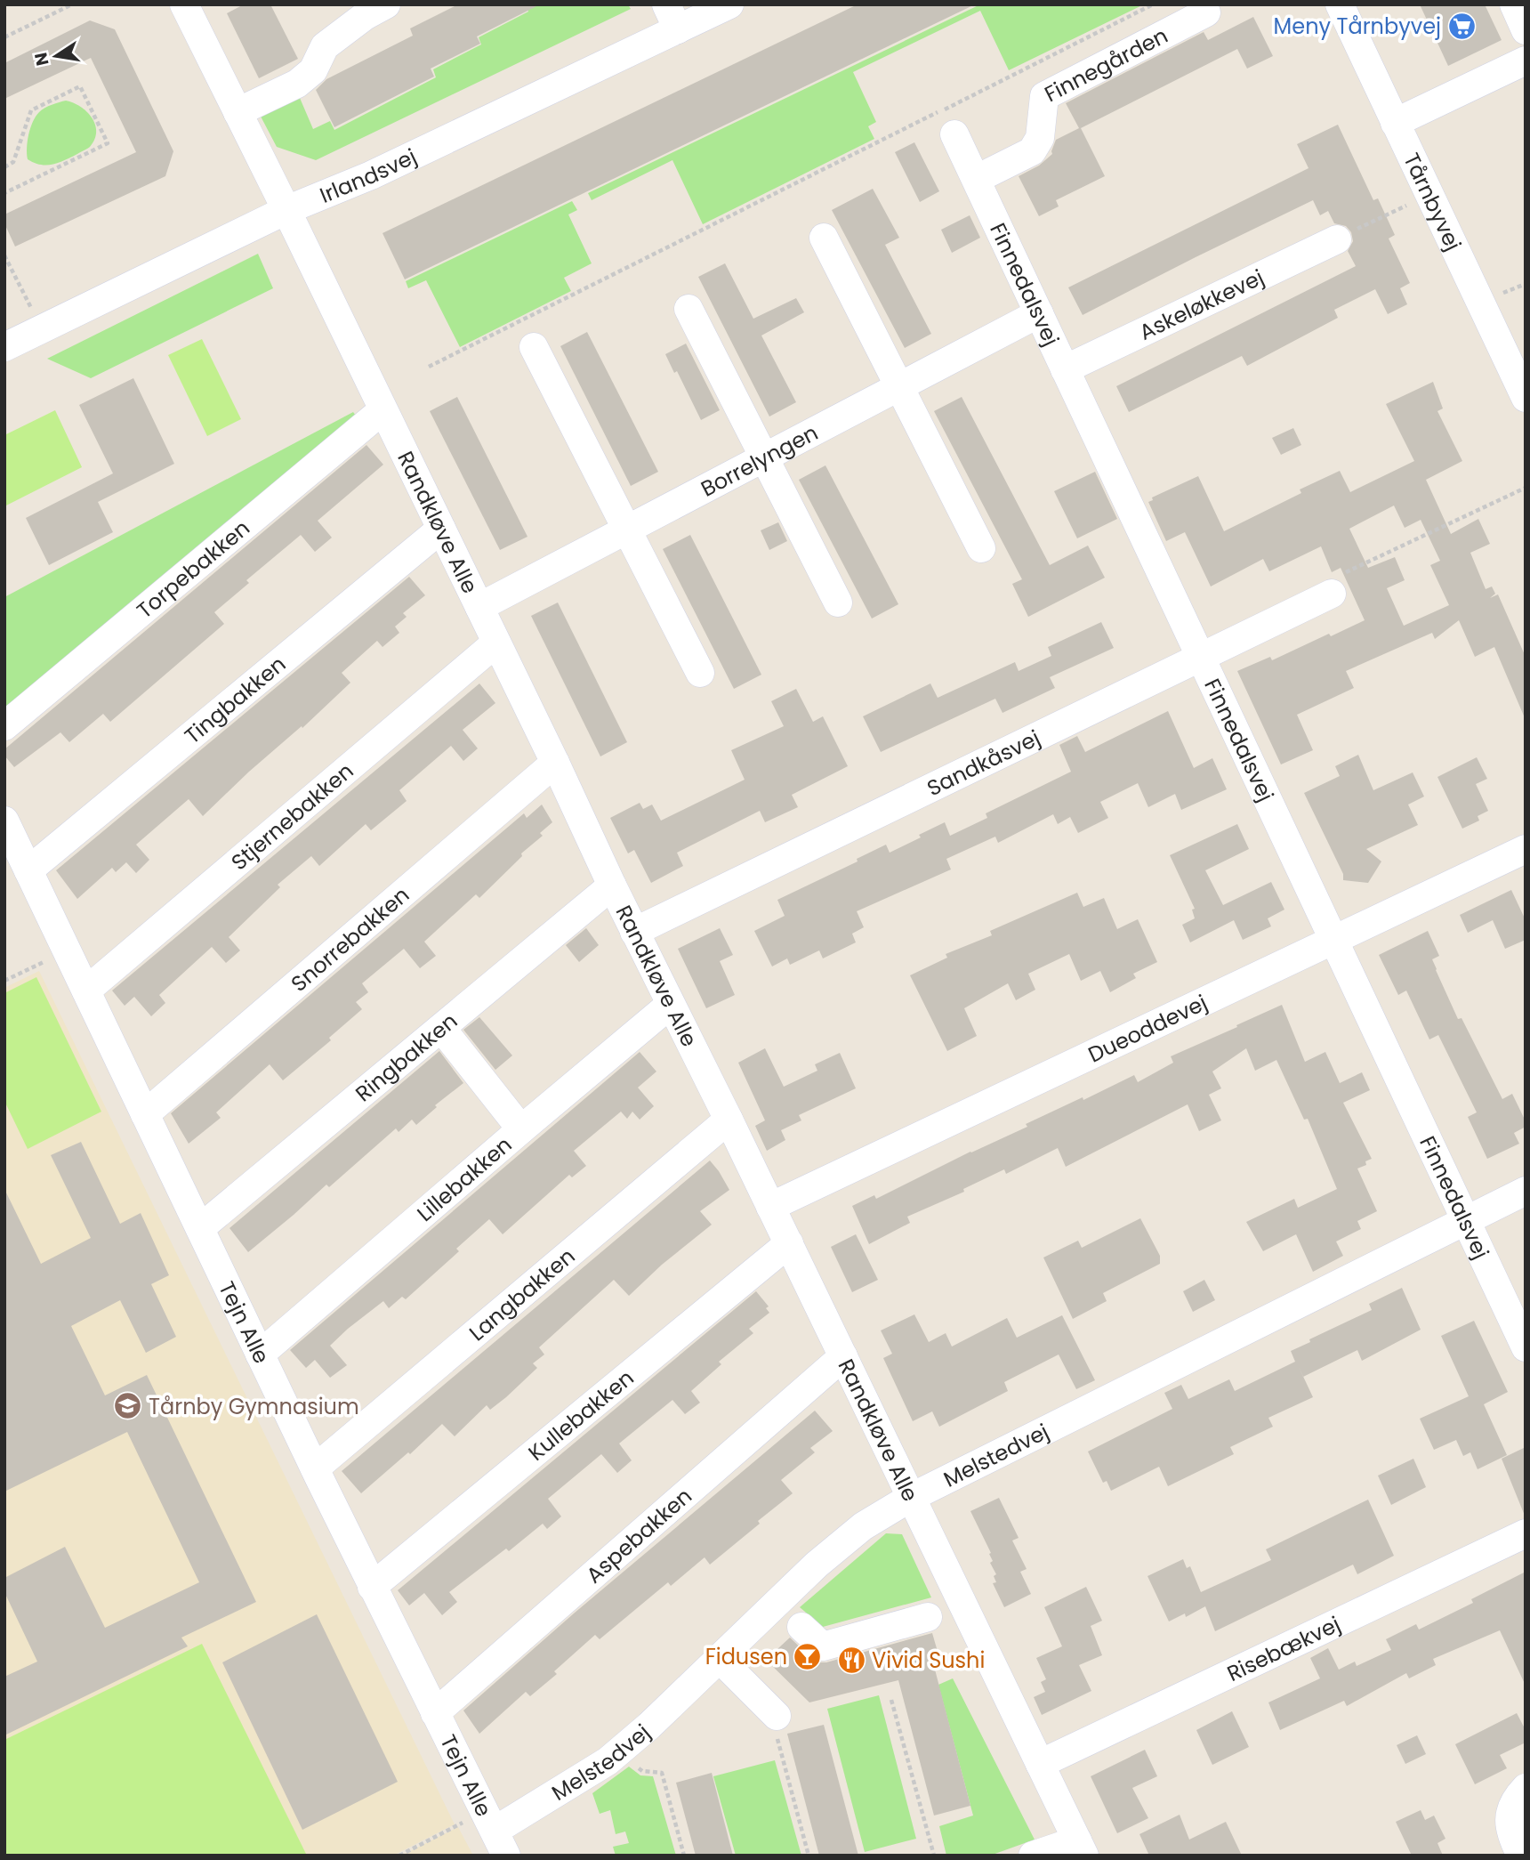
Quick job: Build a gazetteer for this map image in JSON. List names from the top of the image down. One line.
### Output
{"streets":{"street":["Finnegården","Irlandsvej","Tårnbyvej","Finnedalsvej","Askeløkkevej","Borrelyngen","Randkløve Alle","Torpebakken","Tingbakken","Sandkåsvej","Stjernebakken","Snorrebakken","Dueoddevej","Ringbakken","Lillebakken","Langbakken","Tejn Alle","Kullebakken","Melstedvej","Aspebakken","Risebækvej"]},"crossings":[["Finnegården","Finnedalsvej"],["Irlandsvej","Randkløve Alle"],["Finnedalsvej","Askeløkkevej"],["Finnedalsvej","Borrelyngen"],["Finnedalsvej","Sandkåsvej"],["Finnedalsvej","Dueoddevej"],["Finnedalsvej","Melstedvej"],["Borrelyngen","Randkløve Alle"],["Randkløve Alle","Torpebakken"],["Randkløve Alle","Tingbakken"],["Randkløve Alle","Sandkåsvej"],["Randkløve Alle","Stjernebakken"],["Randkløve Alle","Snorrebakken"],["Randkløve Alle","Dueoddevej"],["Randkløve Alle","Ringbakken"],["Randkløve Alle","Lillebakken"],["Randkløve Alle","Langbakken"],["Randkløve Alle","Kullebakken"],["Randkløve Alle","Melstedvej"],["Randkløve Alle","Aspebakken"],["Randkløve Alle","Risebækvej"],["Tingbakken","Tejn Alle"],["Stjernebakken","Tejn Alle"],["Snorrebakken","Tejn Alle"],["Ringbakken","Tejn Alle"],["Lillebakken","Tejn Alle"],["Langbakken","Tejn Alle"],["Tejn Alle","Kullebakken"],["Tejn Alle","Melstedvej"],["Tejn Alle","Aspebakken"]],"places":{"supermarket":["Meny Tårnbyvej"],"school or university":["Tårnby Gymnasium"],"bar":["Fidusen"],"restaurant":["Vivid Sushi"]},"north":"left"}
